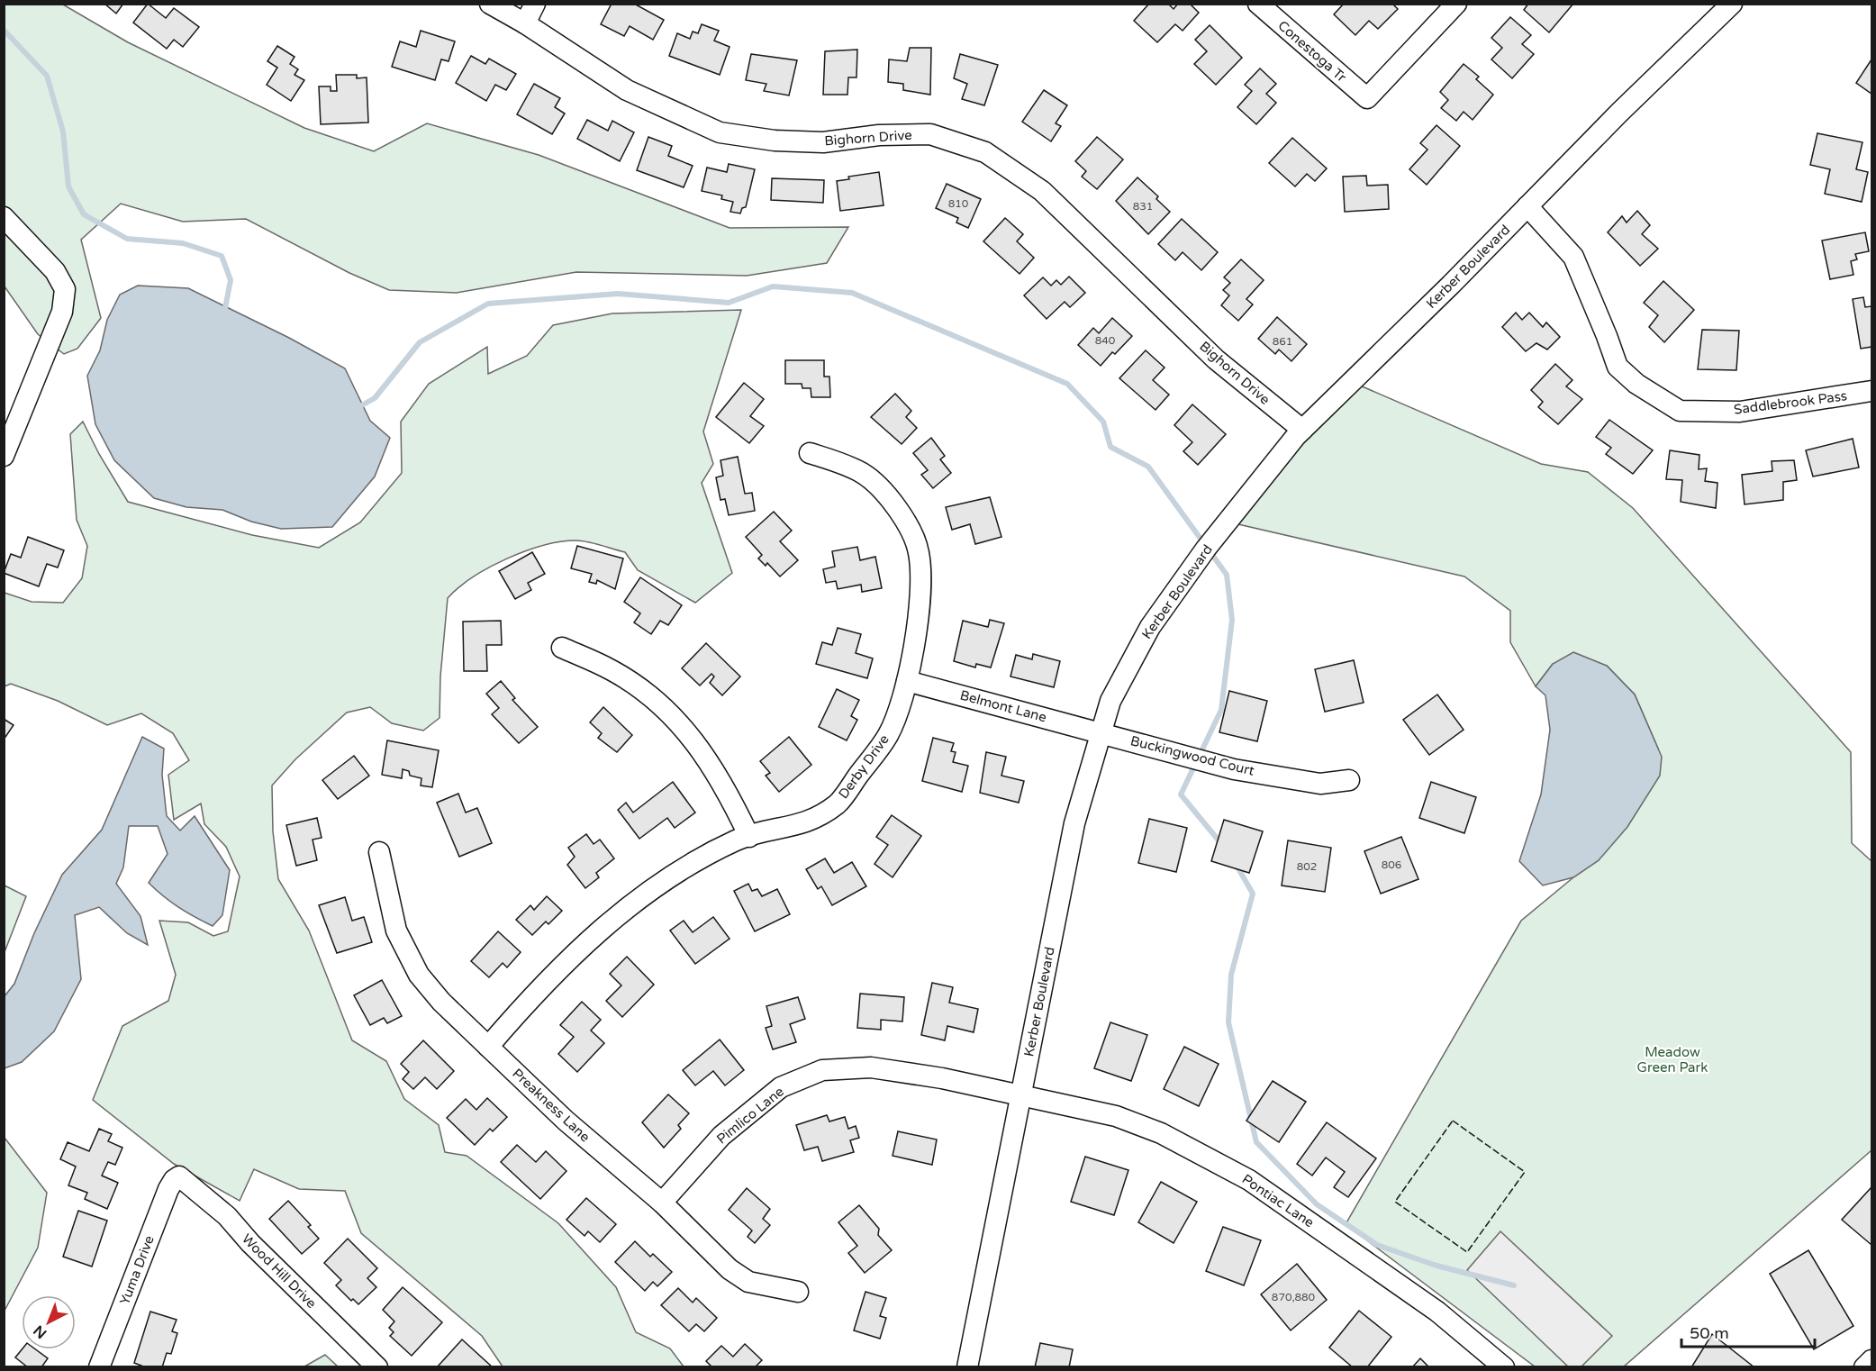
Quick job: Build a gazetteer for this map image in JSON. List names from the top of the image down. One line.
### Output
{"streets":{"street":["Conestoga Tr","Bighorn Drive","Kerber Boulevard","Saddlebrook Pass","Belmont Lane","Buckingwood Court","Derby Drive","Preakness Lane","Pimlico Lane","Pontiac Lane","Yuma Drive","Wood Hill Drive"]},"crossings":[["Bighorn Drive","Kerber Boulevard"],["Kerber Boulevard","Saddlebrook Pass"],["Kerber Boulevard","Belmont Lane"],["Kerber Boulevard","Buckingwood Court"],["Kerber Boulevard","Pimlico Lane"],["Kerber Boulevard","Pontiac Lane"],["Belmont Lane","Buckingwood Court"],["Belmont Lane","Derby Drive"],["Derby Drive","Preakness Lane"],["Preakness Lane","Pimlico Lane"],["Pimlico Lane","Pontiac Lane"],["Yuma Drive","Wood Hill Drive"]],"parks":["Meadow Green Park"],"house_numbers":["810","831","840","861","806","802","870,880"],"scale_bar":"50 m","north":"bottom left"}
